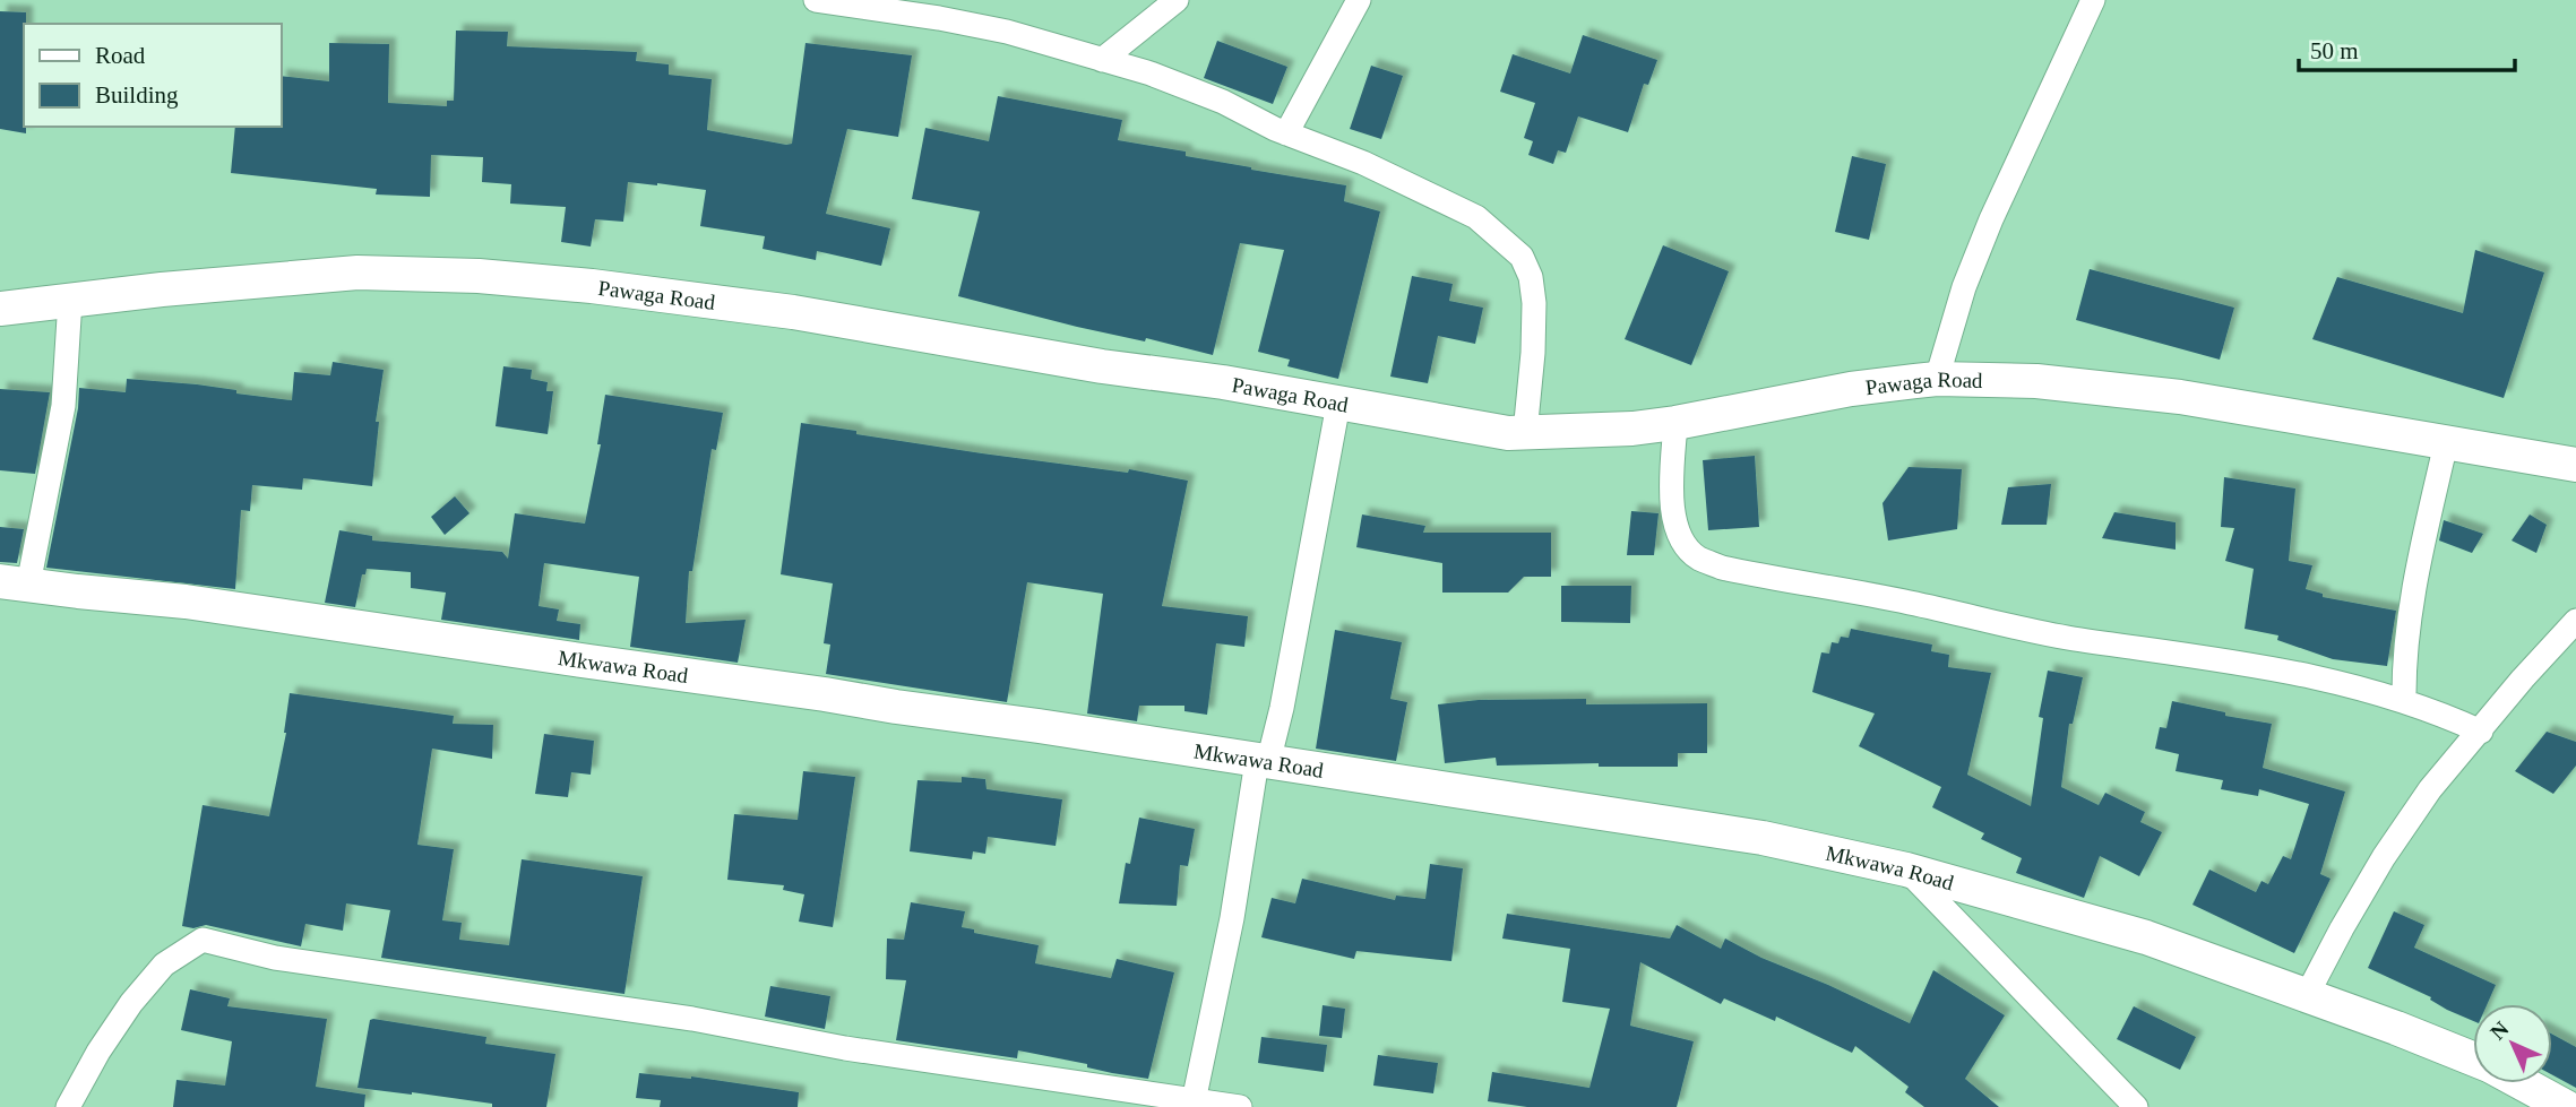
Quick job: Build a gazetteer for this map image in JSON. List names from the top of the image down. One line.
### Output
{"streets":{"main road":["Pawaga Road","Mkwawa Road"]},"legend":["Road","Building"],"scale_bar":"50 m","north":"top left"}
